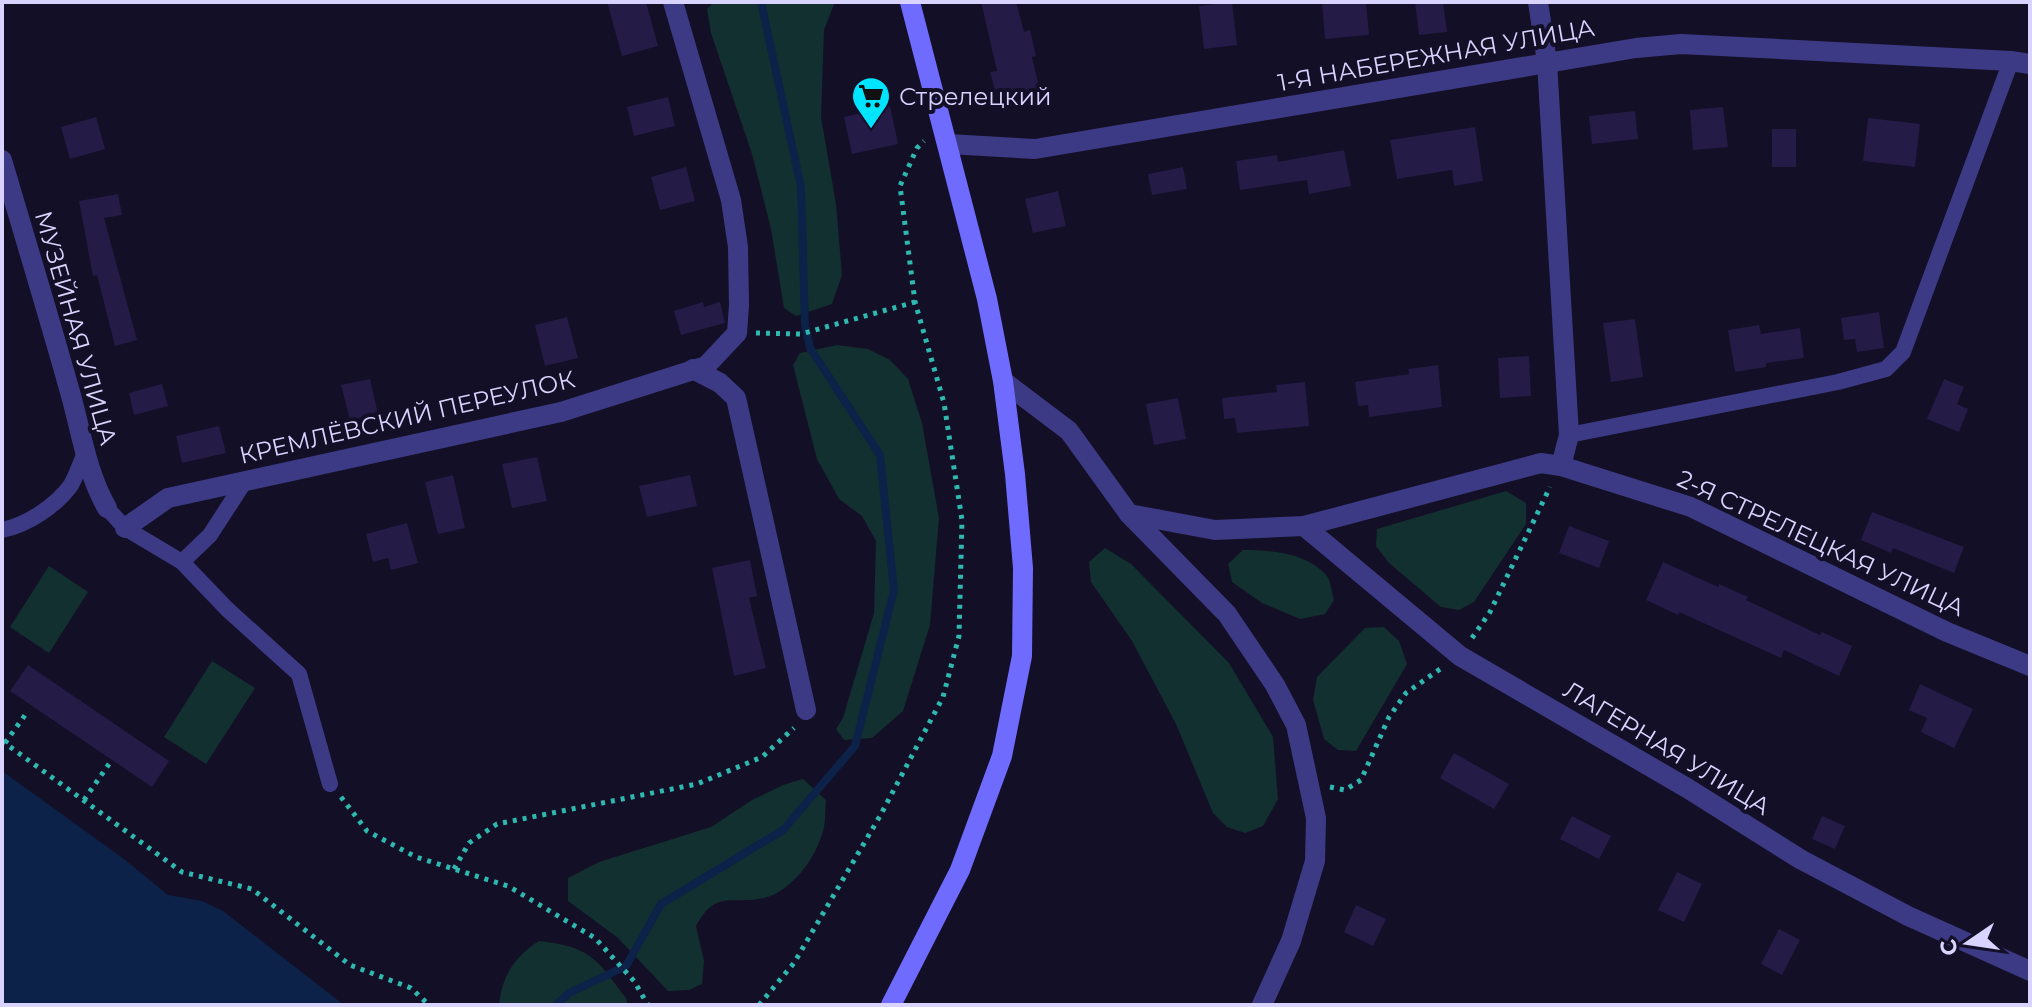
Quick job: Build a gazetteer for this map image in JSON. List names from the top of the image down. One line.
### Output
{"streets":{"street":["1-Я НАБЕРЕЖНАЯ УЛИЦА","МУЗЕЙНАЯ УЛИЦА","КРЕМЛЁВСКИЙ ПЕРЕУЛОК","2-Я СТРЕЛЕЦКАЯ УЛИЦА","ЛАГЕРНАЯ УЛИЦА"]},"places":{"supermarket":["Стрелецкий"]},"north":"left"}
